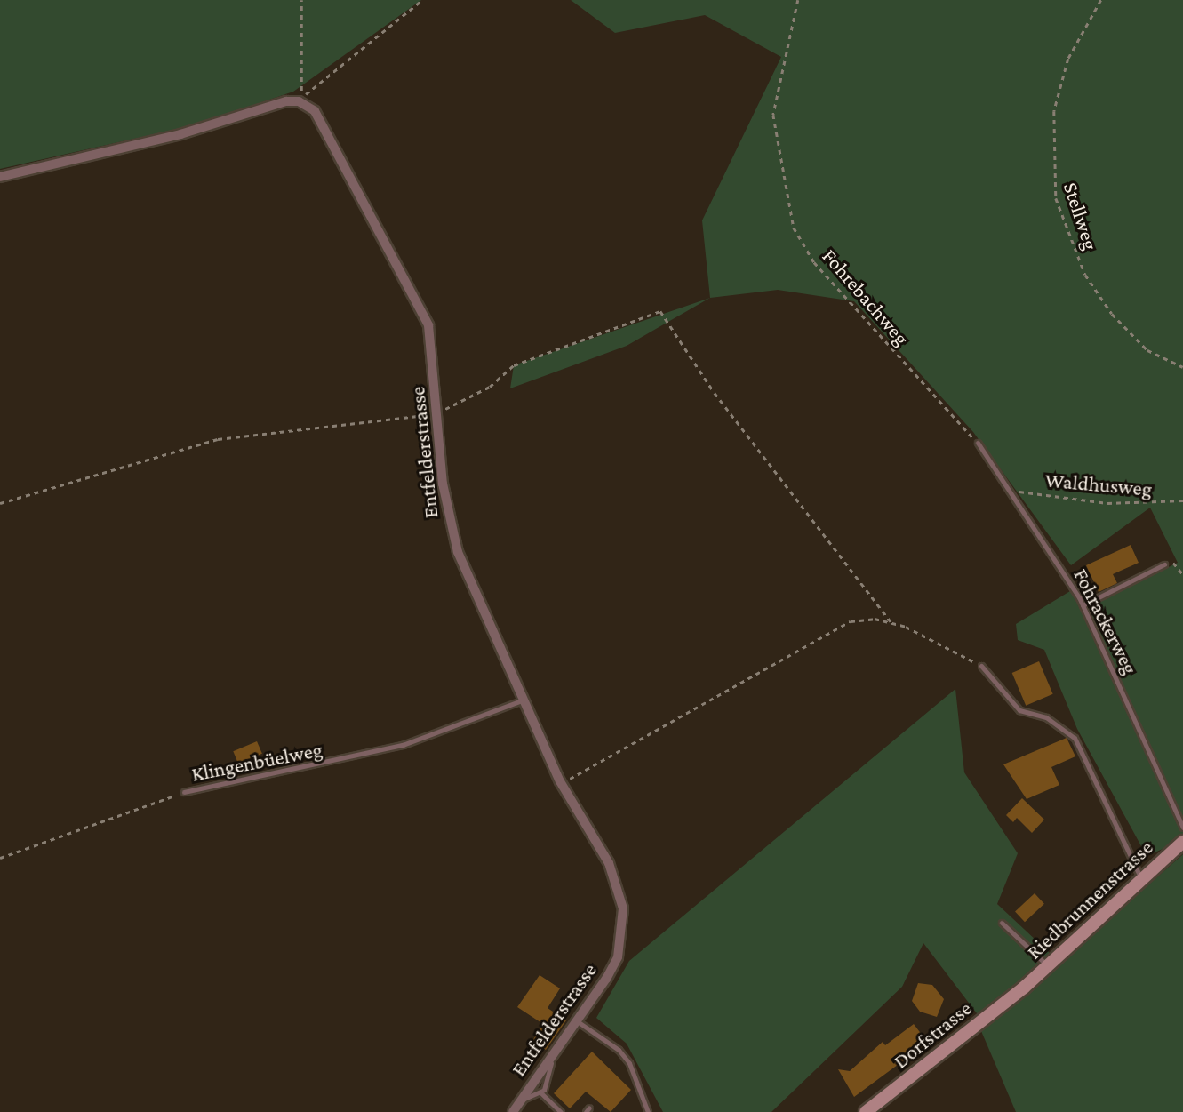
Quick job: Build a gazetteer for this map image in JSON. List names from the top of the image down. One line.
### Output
{"streets":{"street":["Entfelderstrasse","Riedbrunnenstrasse","Dorfstrasse"],"lane":["Fohrackerweg","Klingenbüelweg"],"path":["Stellweg","Fohrebachweg","Waldhusweg"]},"crossings":[["Fohrebachweg","Fohrackerweg"],["Entfelderstrasse","Klingenbüelweg"],["Waldhusweg","Fohrackerweg"],["Riedbrunnenstrasse","Dorfstrasse"]]}
